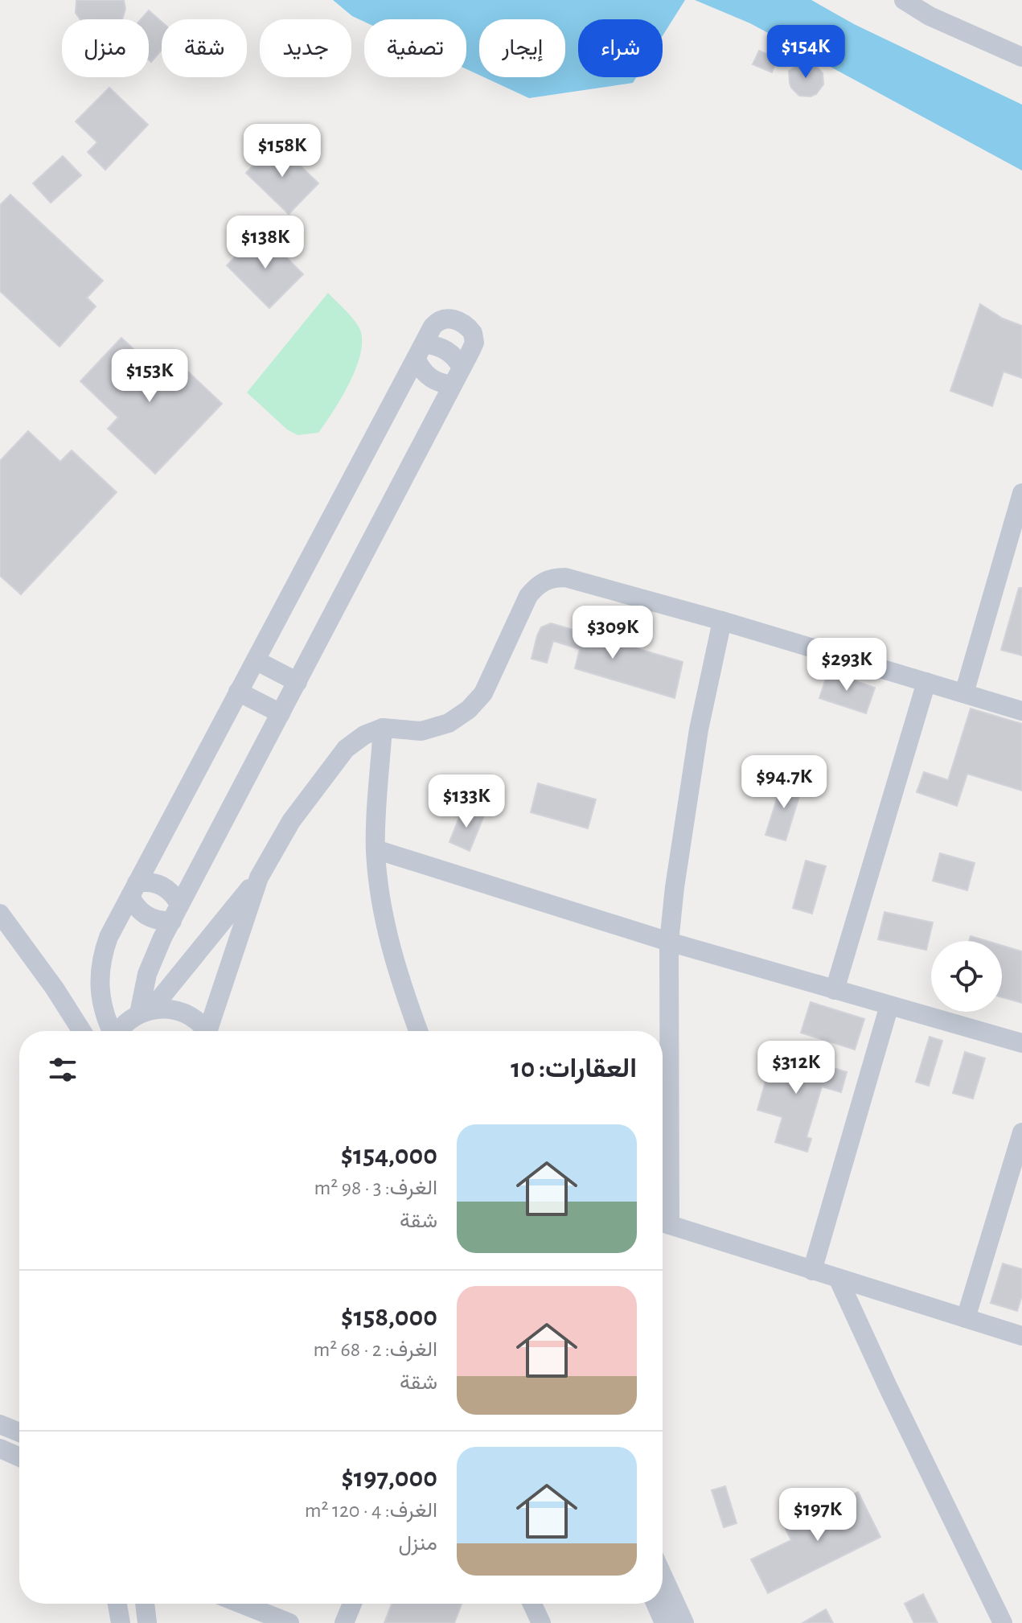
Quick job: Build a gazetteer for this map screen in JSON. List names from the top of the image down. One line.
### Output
{"page":{"chip":["شراء","إيجار","تصفية","جديد","شقة","منزل"],"price":["$154K","$158K","$138K","$153K","$309K","$293K","$94.7K","$133K","$312K","$197K"],"heading":"العقارات: 10","list":[{"name":"$154,000","note":"الغرف: 3 · 98 m² · شقة"},{"name":"$158,000","note":"الغرف: 2 · 68 m² · شقة"},{"name":"$197,000","note":"الغرف: 4 · 120 m² · منزل"}]}}
